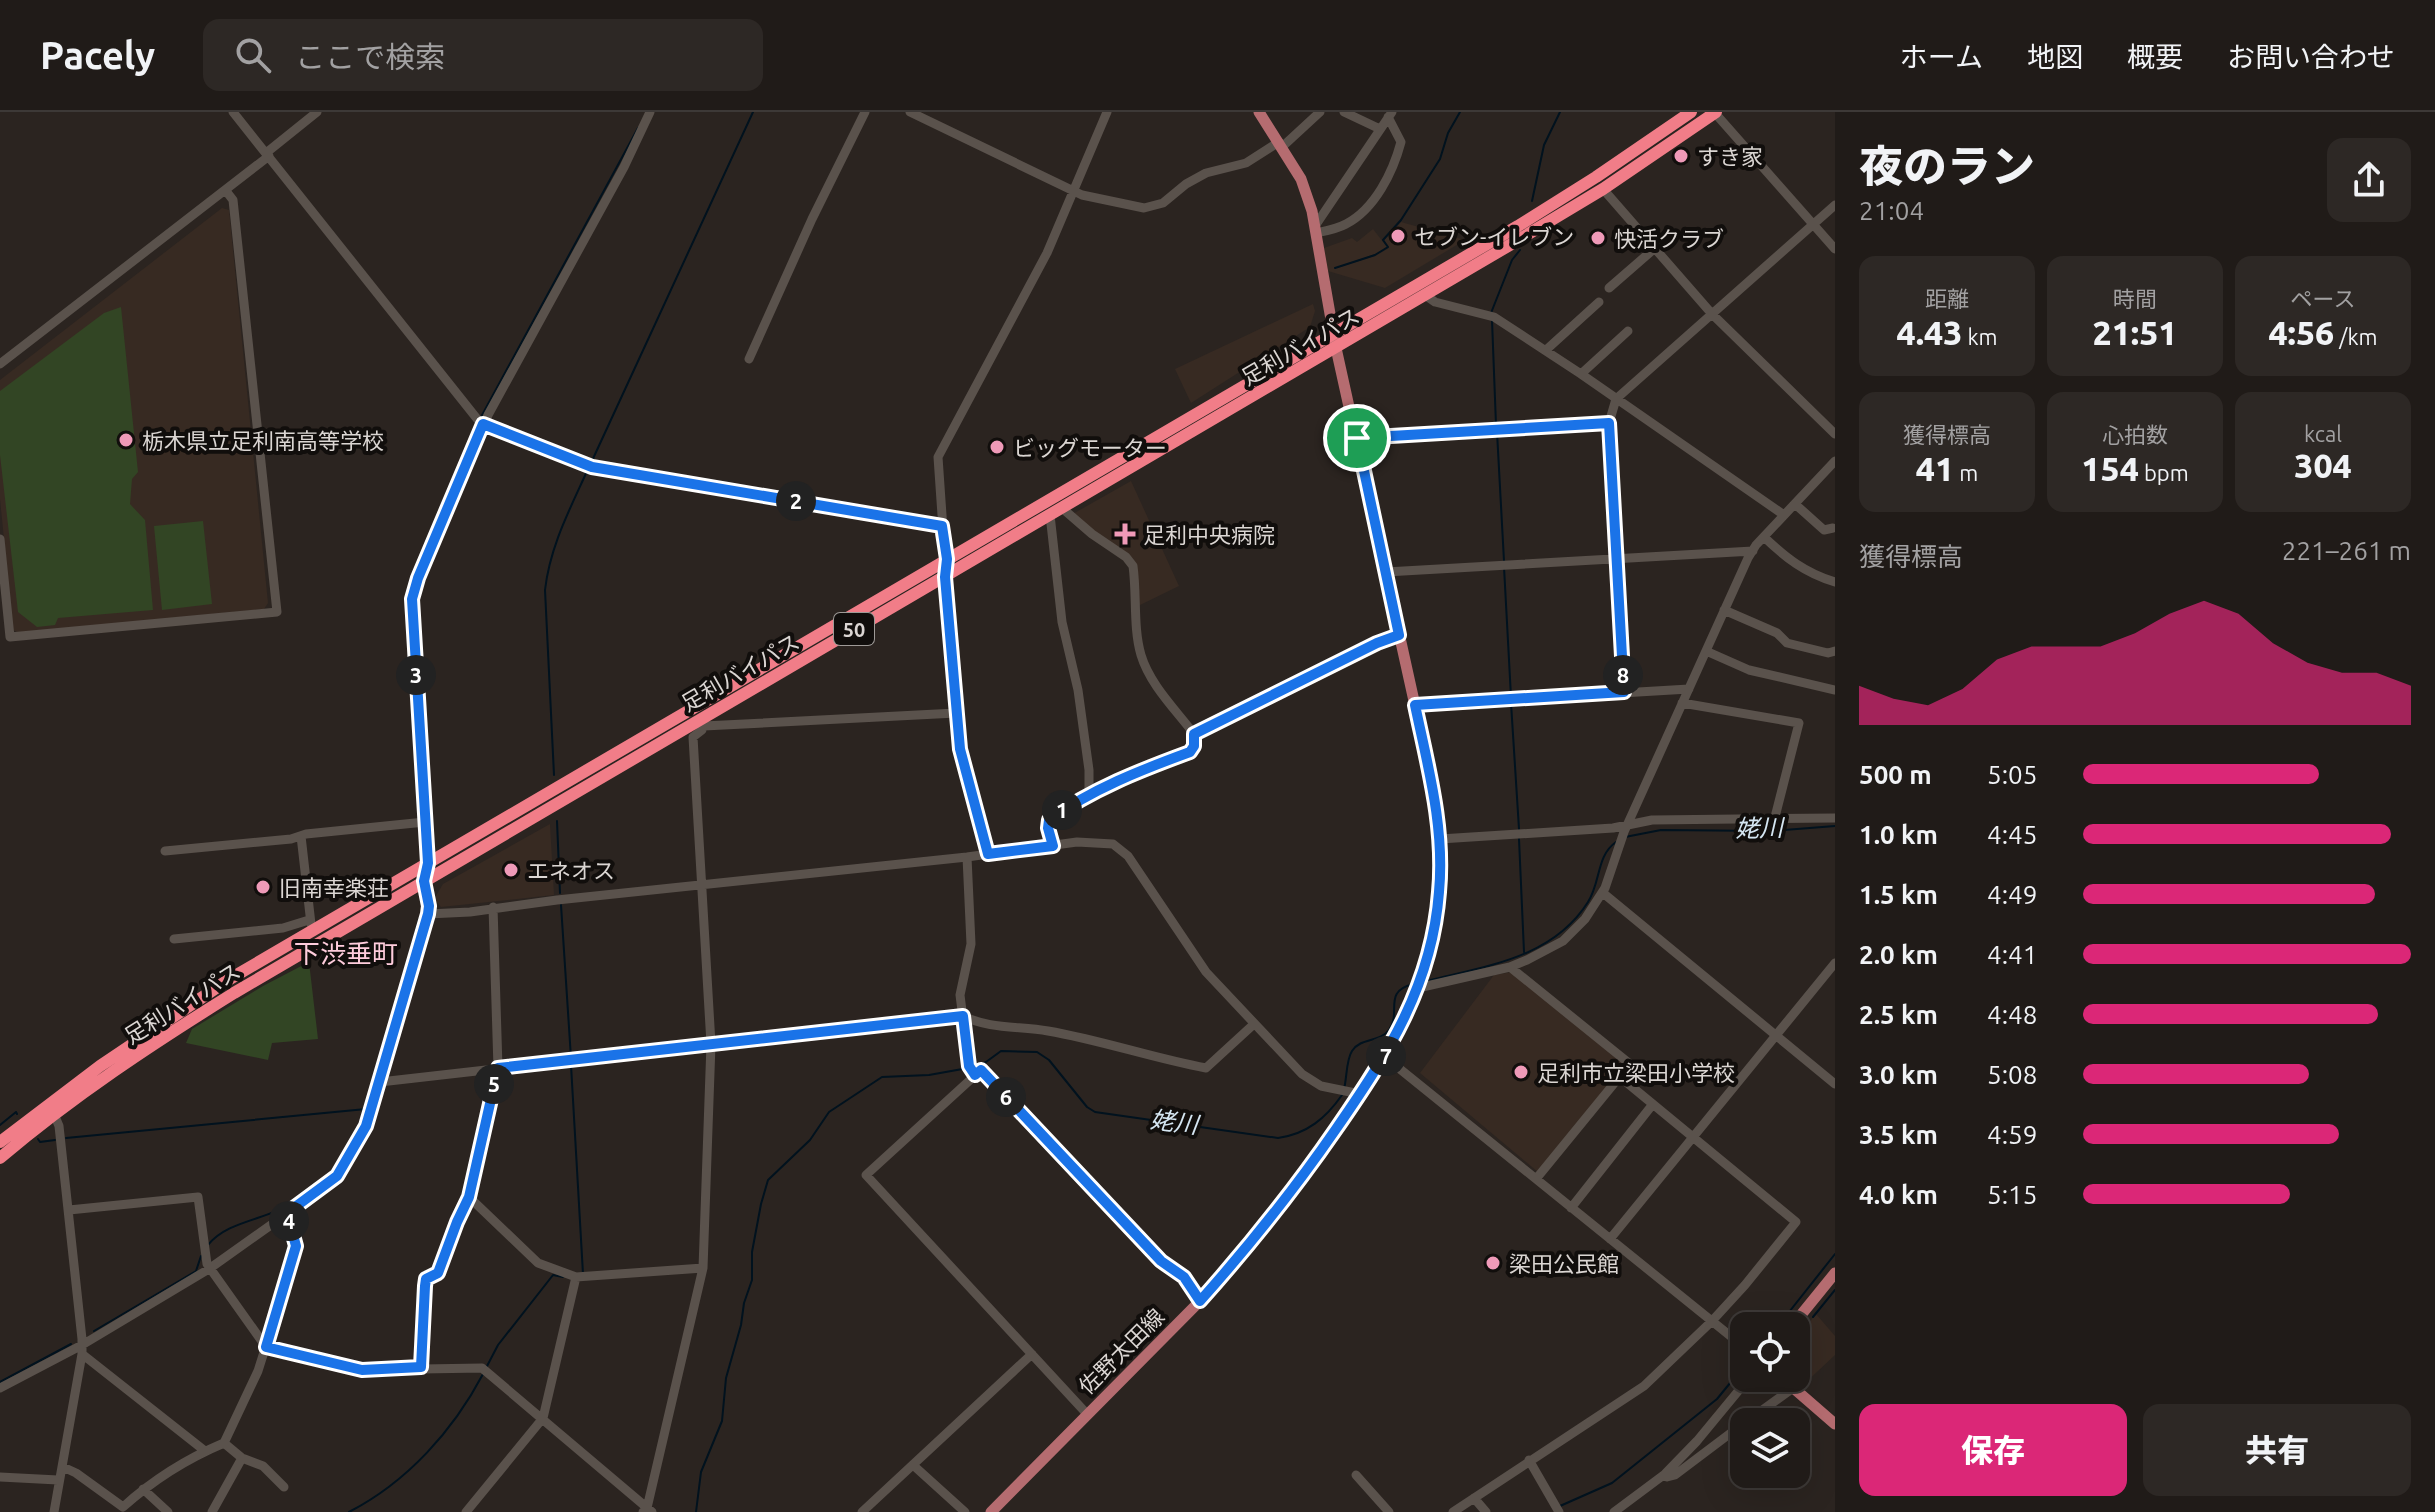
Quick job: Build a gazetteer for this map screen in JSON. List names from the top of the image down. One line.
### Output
{"streets":{"highway":["足利バイパス","50"],"main road":["佐野太田線"]},"crossings":[["足利バイパス","佐野太田線"]],"districts":["下渋垂町"],"water":["姥川"],"places":{"other":["すき家","セブン-イレブン","快活クラブ","栃木県立足利南高等学校","ビッグモーター","エネオス","旧南幸楽荘","足利市立梁田小学校","梁田公民館"],"health":["足利中央病院"]},"page":{"header":"Pacely","search":"ここで検索","nav":["ホーム","地図","概要","お問い合わせ"],"heading":["夜のラン","21:04"],"stats":[["距離","4.43 km"],["時間","21:51"],["ペース","4:56 /km"],["獲得標高","41 m"],["心拍数","154 bpm"],["kcal","304"]],"pins":["2","3","8","1","7","5","6","4"],"chart":["獲得標高","221–261 m"],"list":[{"name":"500 m","note":"5:05"},{"name":"1.0 km","note":"4:45"},{"name":"1.5 km","note":"4:49"},{"name":"2.0 km","note":"4:41"},{"name":"2.5 km","note":"4:48"},{"name":"3.0 km","note":"5:08"},{"name":"3.5 km","note":"4:59"},{"name":"4.0 km","note":"5:15"}],"buttons":["保存","共有"]}}
